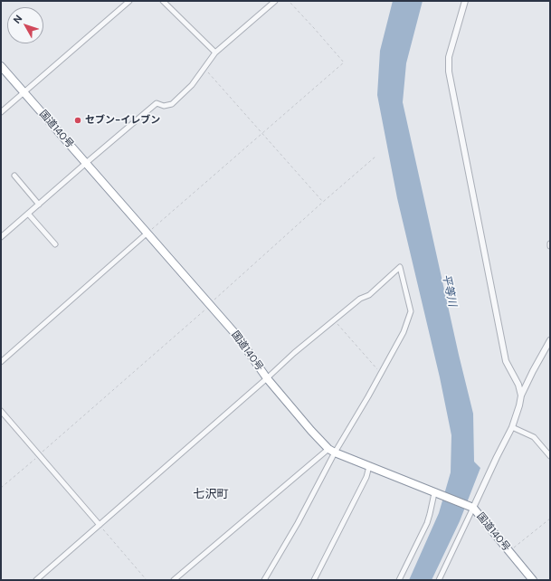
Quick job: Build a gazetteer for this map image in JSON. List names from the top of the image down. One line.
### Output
{"streets":{"highway":["国道140号"]},"districts":["七沢町"],"water":["平等川"],"places":["セブン-イレブン"],"north":"top left"}
